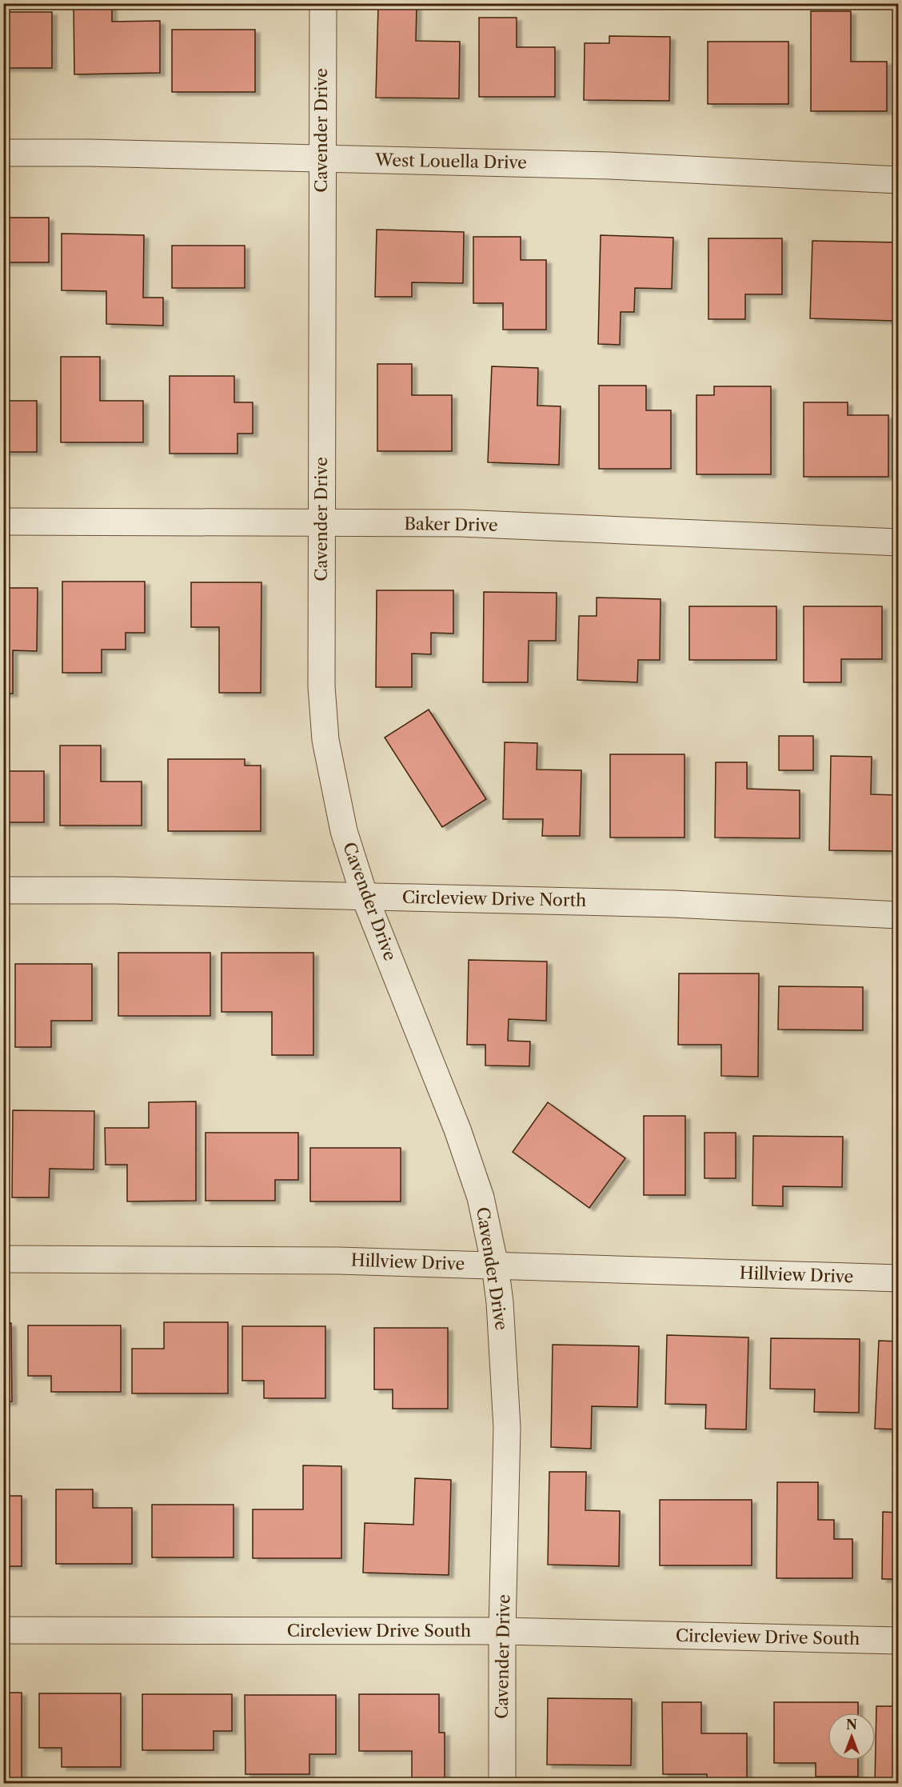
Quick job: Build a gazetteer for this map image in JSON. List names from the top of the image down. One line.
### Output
{"streets":{"street":["Cavender Drive","West Louella Drive","Baker Drive","Circleview Drive North","Hillview Drive","Circleview Drive South"]},"crossings":[["Cavender Drive","West Louella Drive"],["Cavender Drive","Baker Drive"],["Cavender Drive","Circleview Drive North"],["Cavender Drive","Hillview Drive"],["Cavender Drive","Circleview Drive South"]],"north":"top"}
